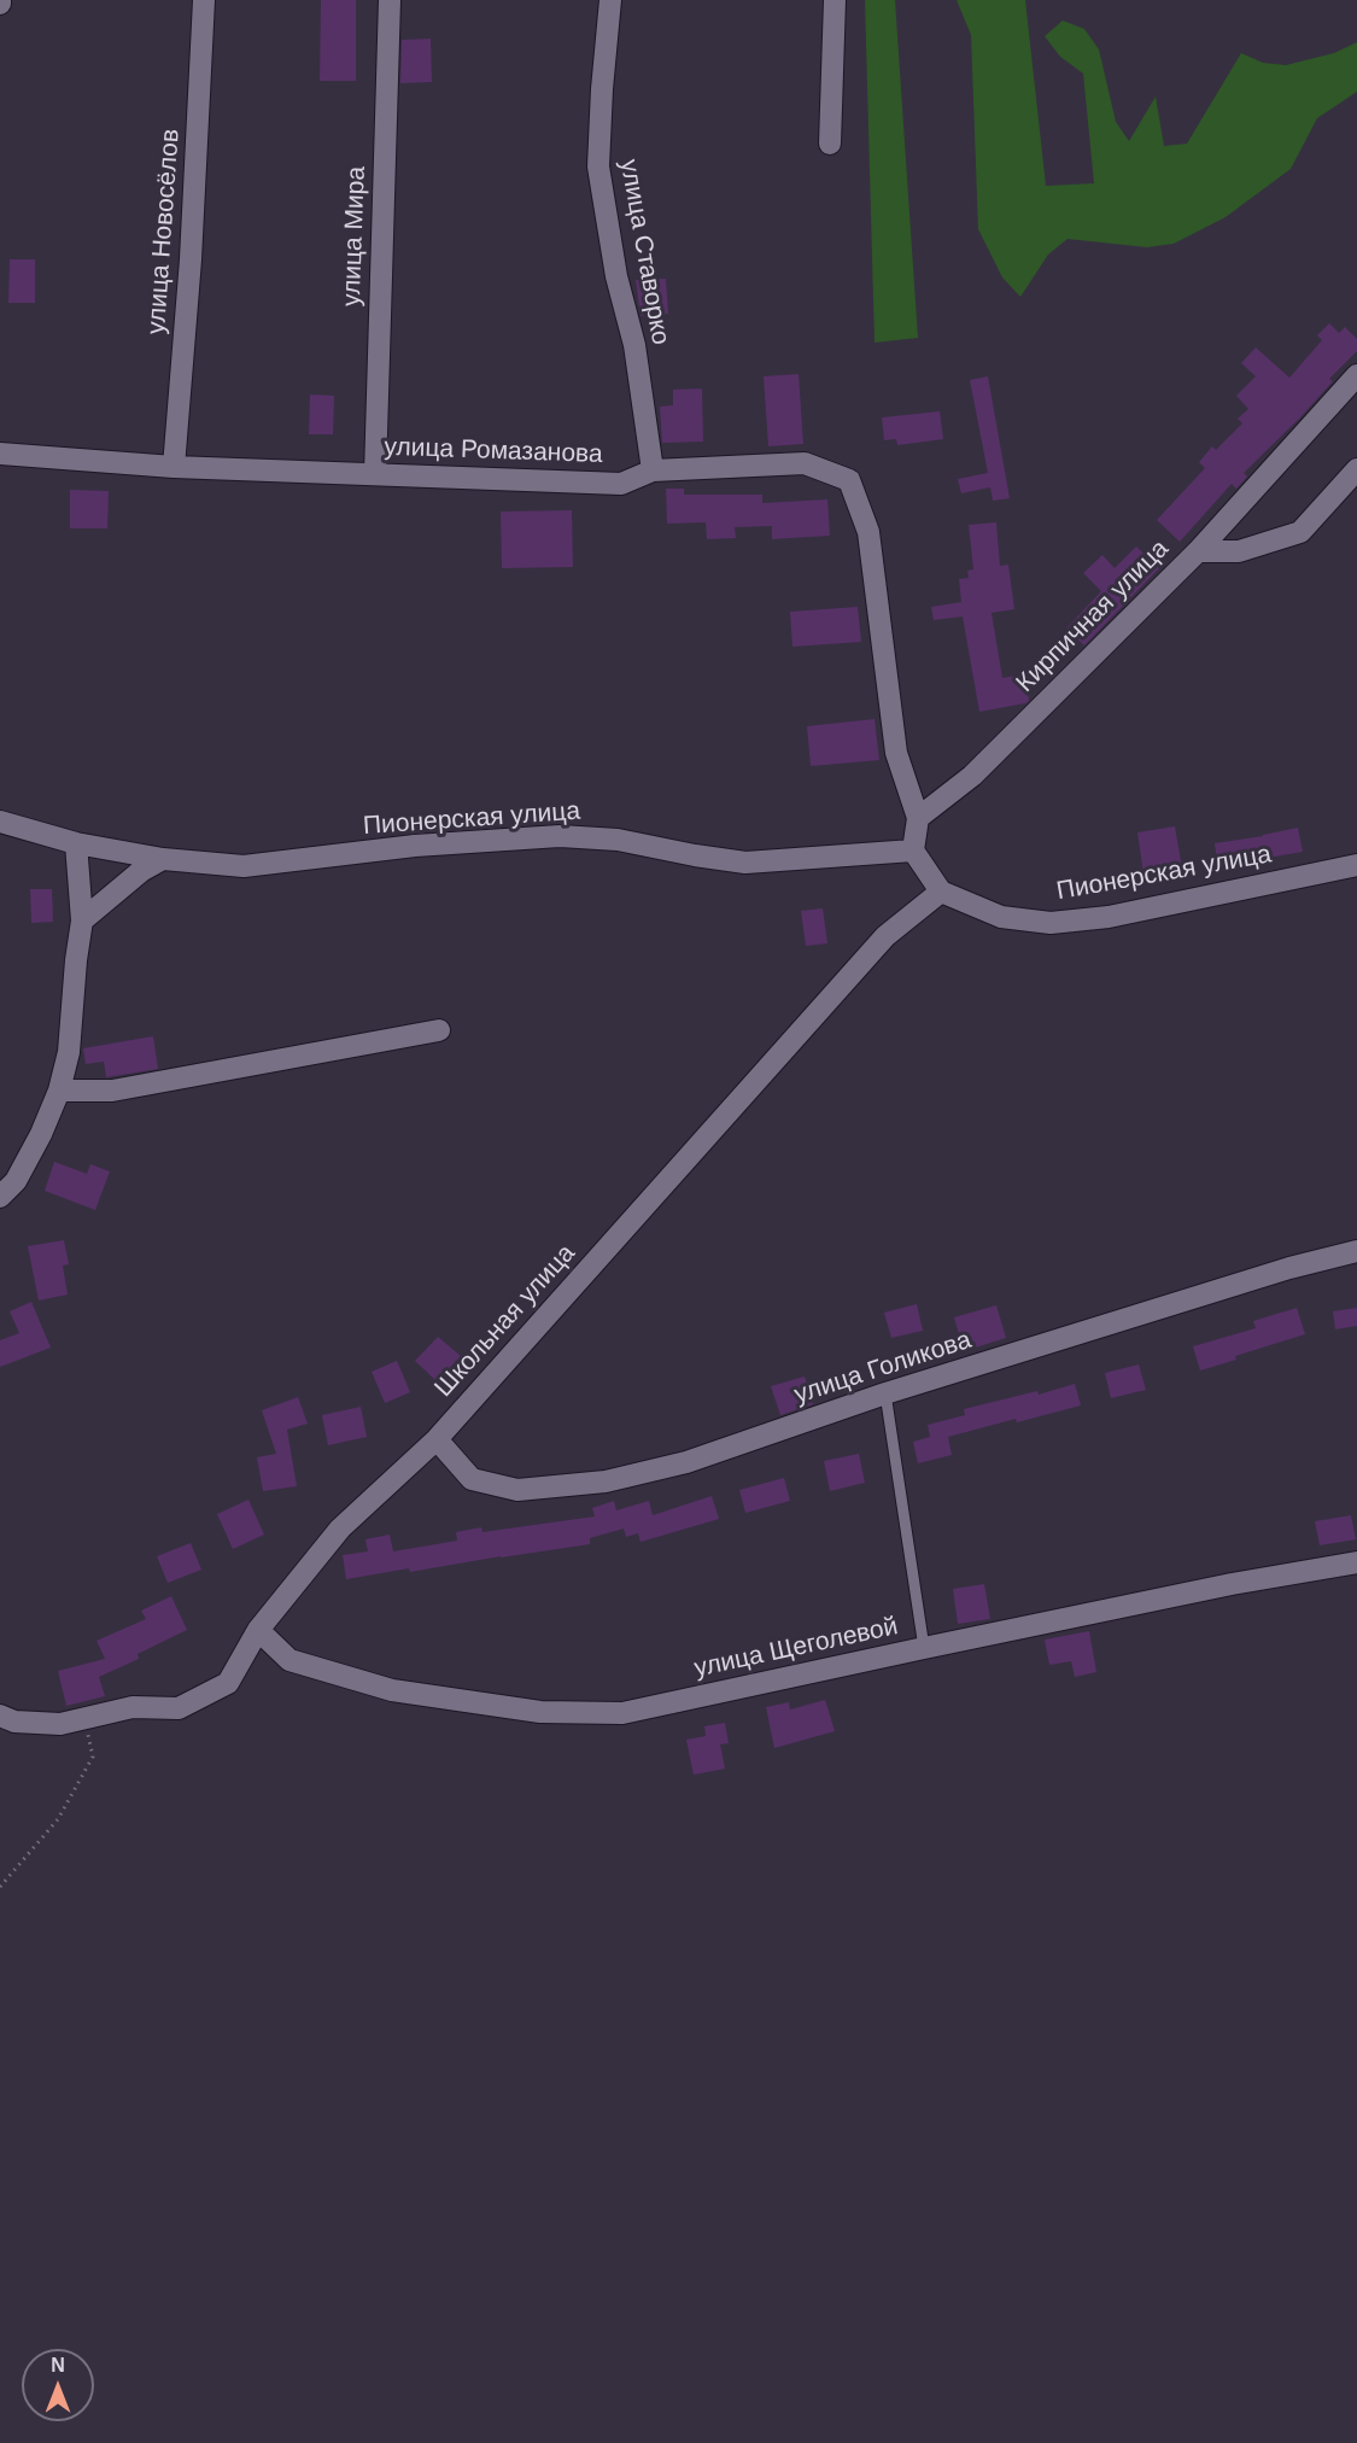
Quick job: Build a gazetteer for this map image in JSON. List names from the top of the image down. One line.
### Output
{"streets":{"street":["улица Новосёлов","улица Мира","улица Ставорко","улица Ромазанова","Кирпичная улица","Пионерская улица","Школьная улица","улица Голикова","улица Щеголевой"]},"crossings":[["улица Новосёлов","улица Ромазанова"],["улица Мира","улица Ромазанова"],["улица Ставорко","улица Ромазанова"],["улица Ромазанова","Кирпичная улица"],["Пионерская улица","Школьная улица"],["Школьная улица","улица Голикова"],["Школьная улица","улица Щеголевой"]],"north":"top"}
